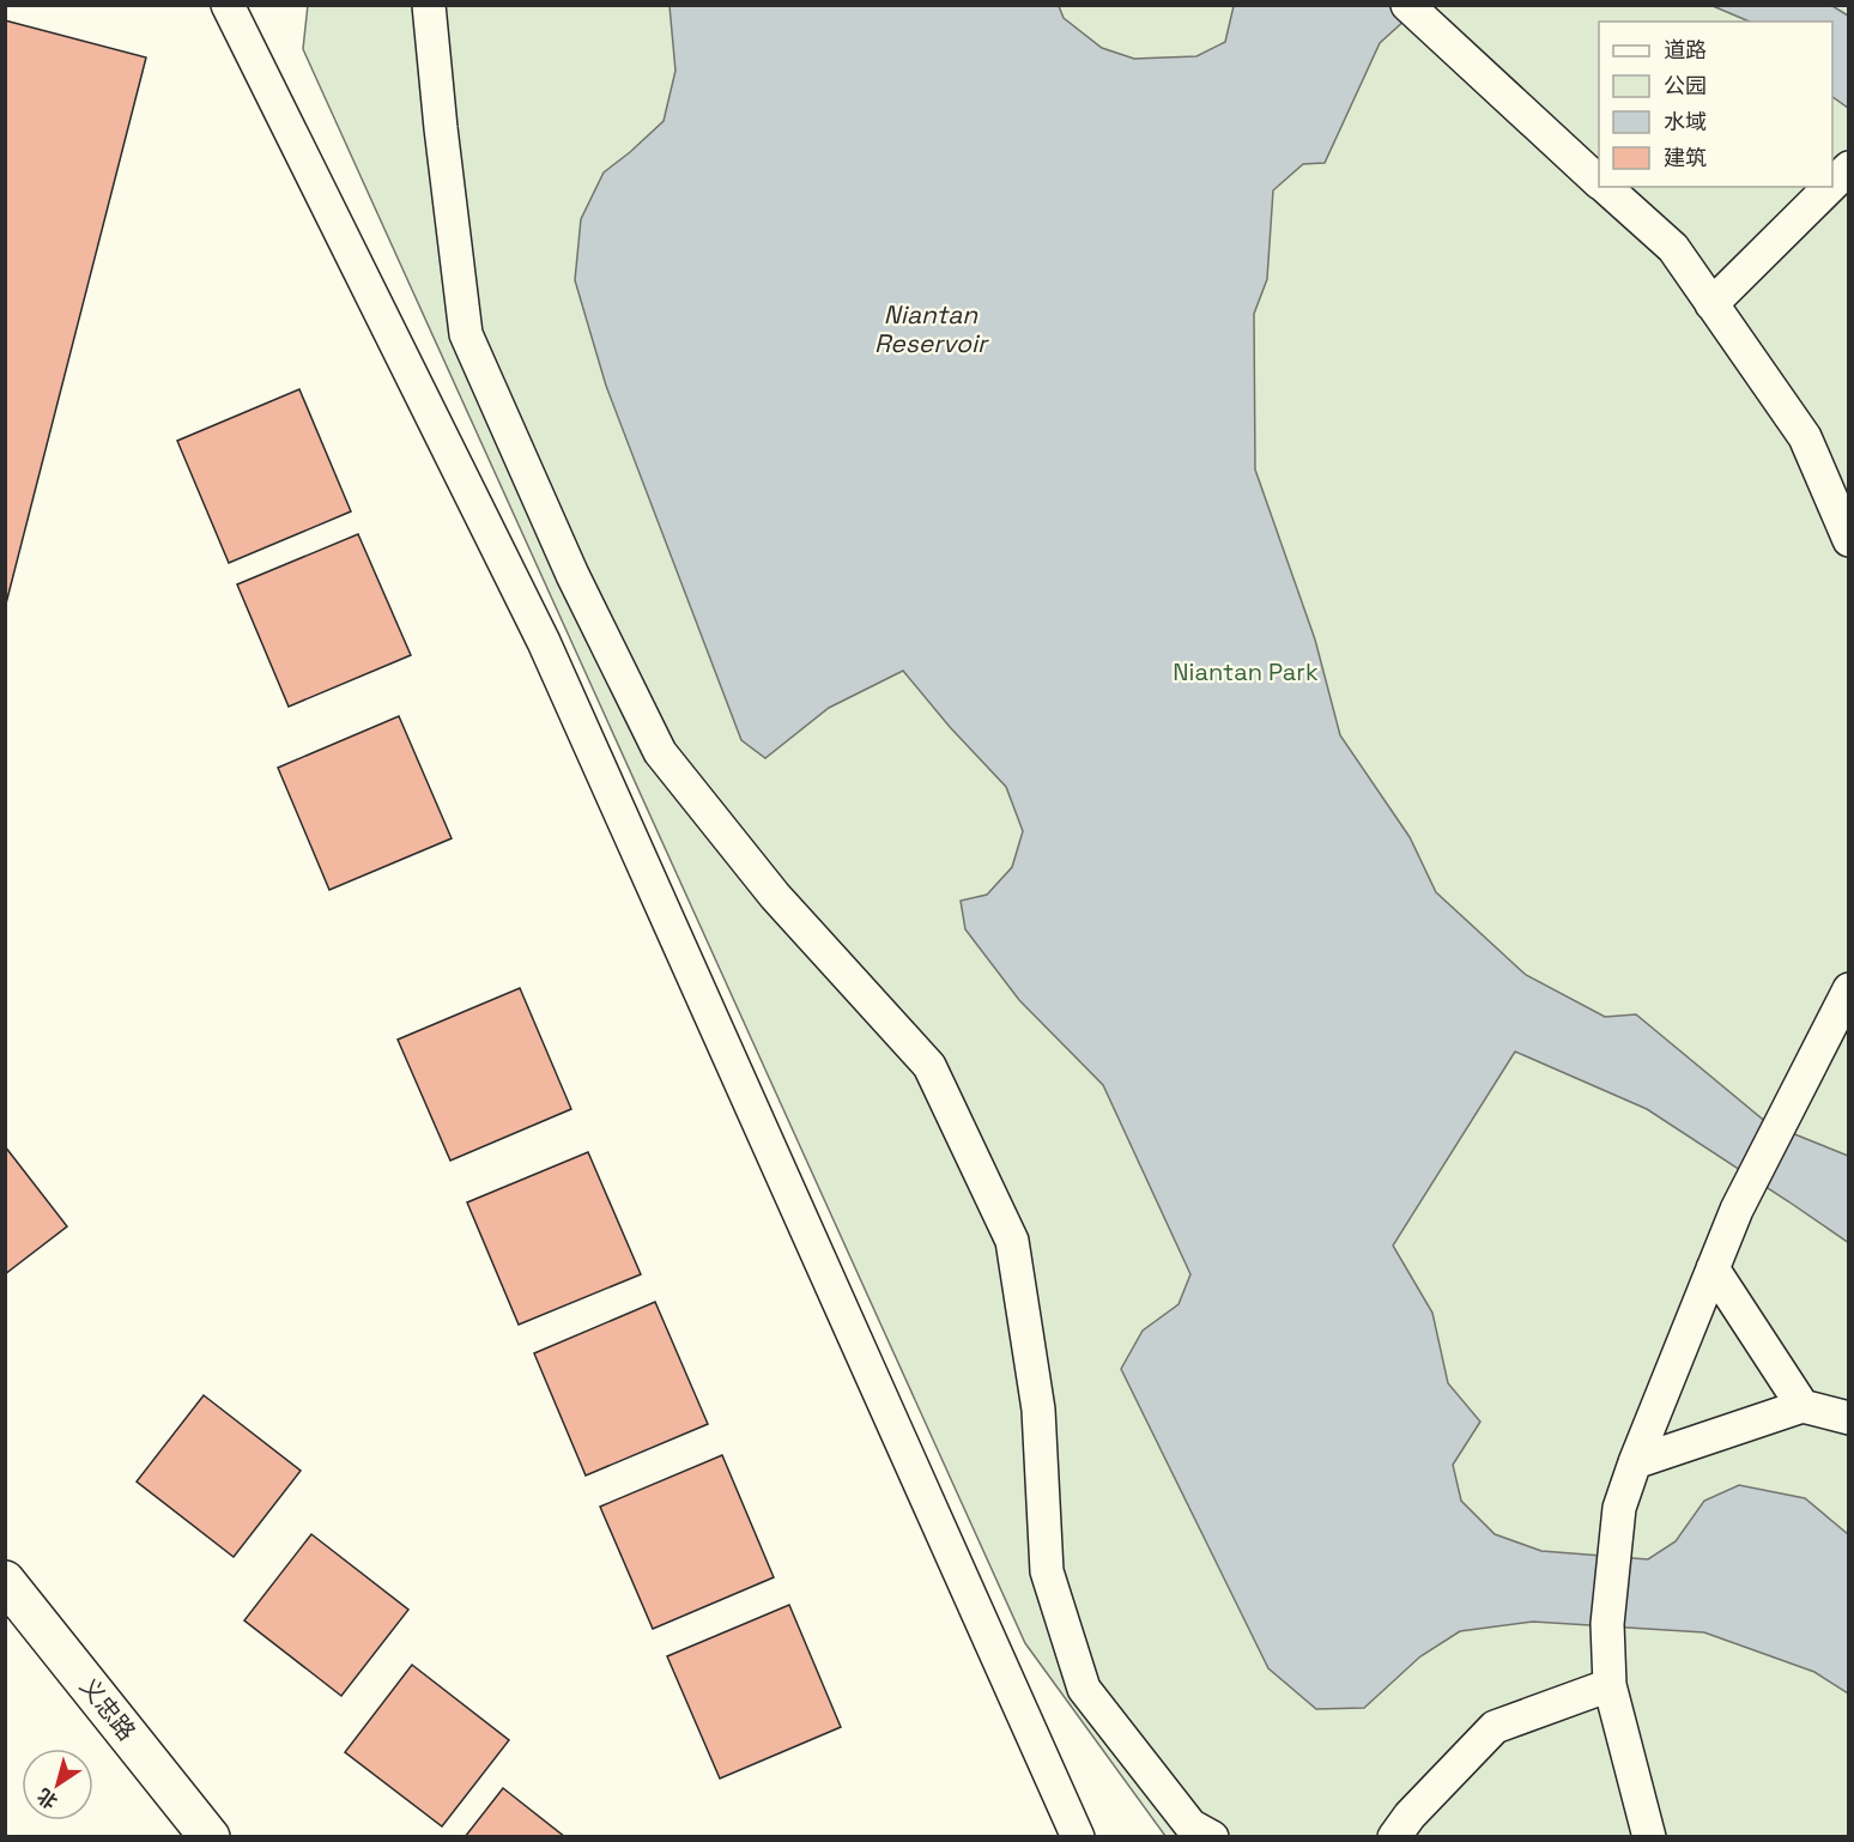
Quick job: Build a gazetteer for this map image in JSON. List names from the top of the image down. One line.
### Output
{"streets":{"street":["义忠路"]},"water":["Niantan Reservoir"],"parks":["Niantan Park"],"legend":["道路","公园","水域","建筑"],"north":"bottom left"}
